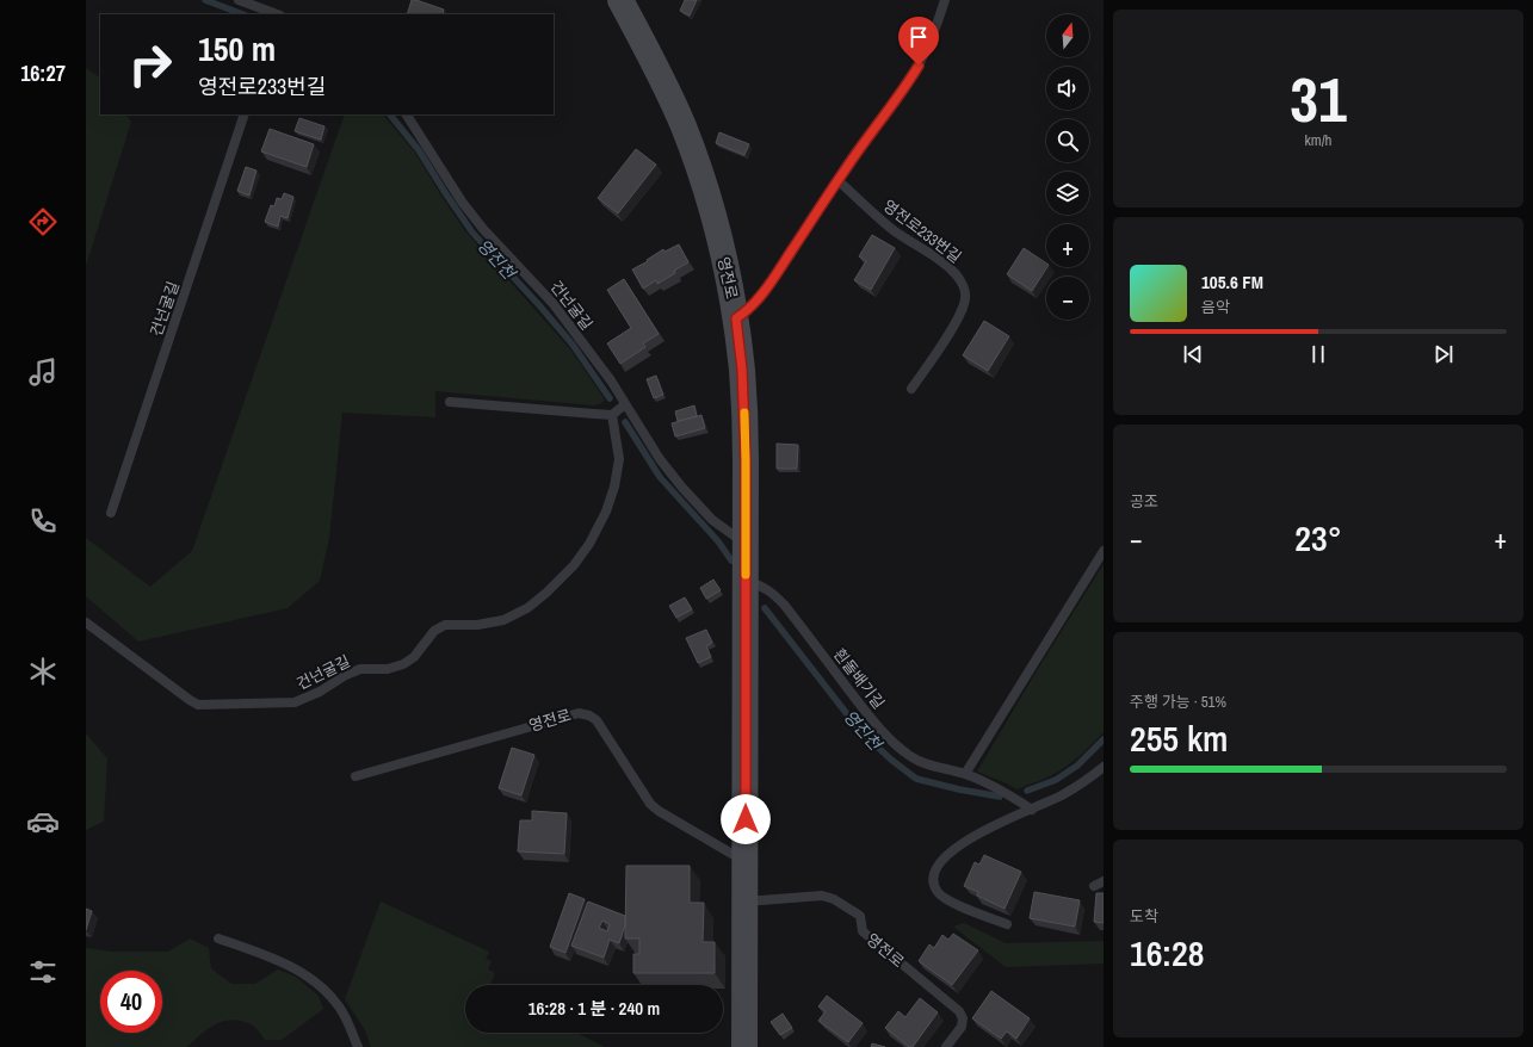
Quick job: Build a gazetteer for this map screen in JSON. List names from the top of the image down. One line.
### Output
{"streets":{"street":["영전로"],"lane":["영전로233번길","건넌굴길","흰돌배기길"]},"crossings":[["영전로","건넌굴길"],["영전로","흰돌배기길"]],"water":["영진천"],"north":"top","page":{"tabs":"16:27","tile":[["31","km/h"],"공조",["주행 가능 · 51%","255 km"],["도착","16:28"]],"map_buttons":["+","−"],"turn":["150 m","영전로233번길"],"song":["105.6 FM","음악"],"heat":["−","23°","+"],"limit":"40","trip":"16:28 · 1 분 · 240 m"}}
